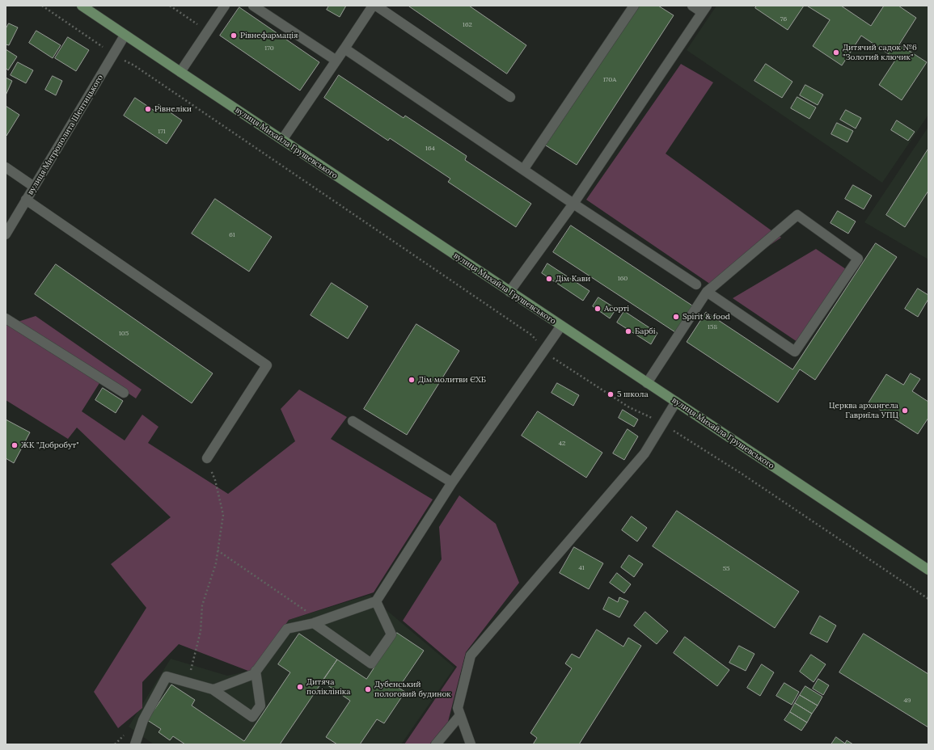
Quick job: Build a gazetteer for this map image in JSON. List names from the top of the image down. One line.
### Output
{"streets":{"main road":["вулиця Михайла Грушевського"],"street":["вулиця Митрополита Шептицького"]},"crossings":[["вулиця Митрополита Шептицького","вулиця Михайла Грушевського"]],"places":["Рівнефармація","Дитячий садок №6 \"Золотий ключик\"","Рівнеліки","Дім Кави","Асорті","Spirit & food","Барбі","Дім молитви ЄХБ","5 школа","Церква архангела Гавриїла УПЦ","ЖК \"Добробут\"","Дитяча поліклініка","Дубенський пологовий будинок"],"house_numbers":["76","162","170","170А","171","164","61","160","158","105","42","41","55","49"]}
